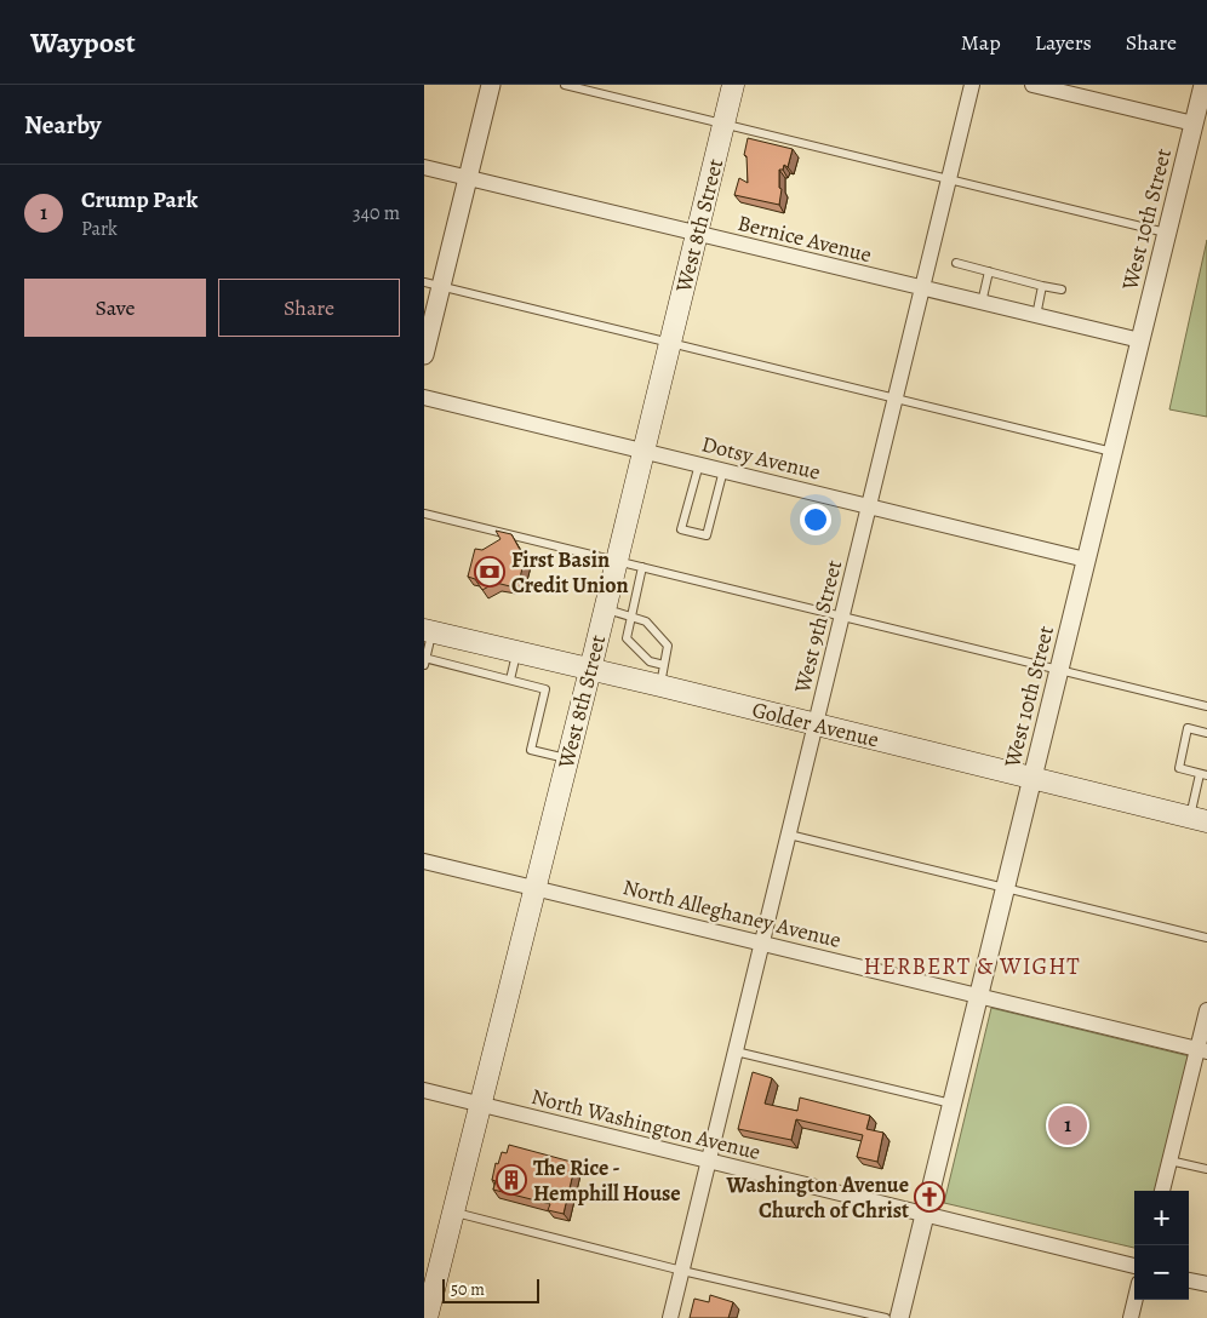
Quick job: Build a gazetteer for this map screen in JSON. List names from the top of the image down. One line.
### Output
{"streets":{"main road":["West 8th Street","Golder Avenue"],"street":["West 10th Street","Bernice Avenue","Dotsy Avenue","West 9th Street","North Alleghaney Avenue","North Washington Avenue"]},"crossings":[["West 10th Street","Bernice Avenue"],["West 10th Street","Dotsy Avenue"],["West 10th Street","Golder Avenue"],["West 10th Street","North Alleghaney Avenue"],["West 10th Street","North Washington Avenue"],["West 8th Street","Bernice Avenue"],["West 8th Street","Dotsy Avenue"],["West 8th Street","Golder Avenue"],["West 8th Street","North Alleghaney Avenue"],["West 8th Street","North Washington Avenue"],["Bernice Avenue","West 9th Street"],["Dotsy Avenue","West 9th Street"],["West 9th Street","Golder Avenue"],["West 9th Street","North Alleghaney Avenue"],["West 9th Street","North Washington Avenue"]],"districts":["HERBERT & WIGHT"],"places":{"bank":["First Basin Credit Union"],"building":["The Rice - Hemphill House"],"church":["Washington Avenue Church of Christ"]},"scale_bar":"50 m","page":{"header":"Waypost","nav":["Map","Layers","Share"],"heading":"Nearby","list":[{"mark":"1","name":"Crump Park","note":"Park","value":"340 m"}],"buttons":["Save","Share"],"pins":"1","map_buttons":["+","−"],"scale":"50 m"}}
